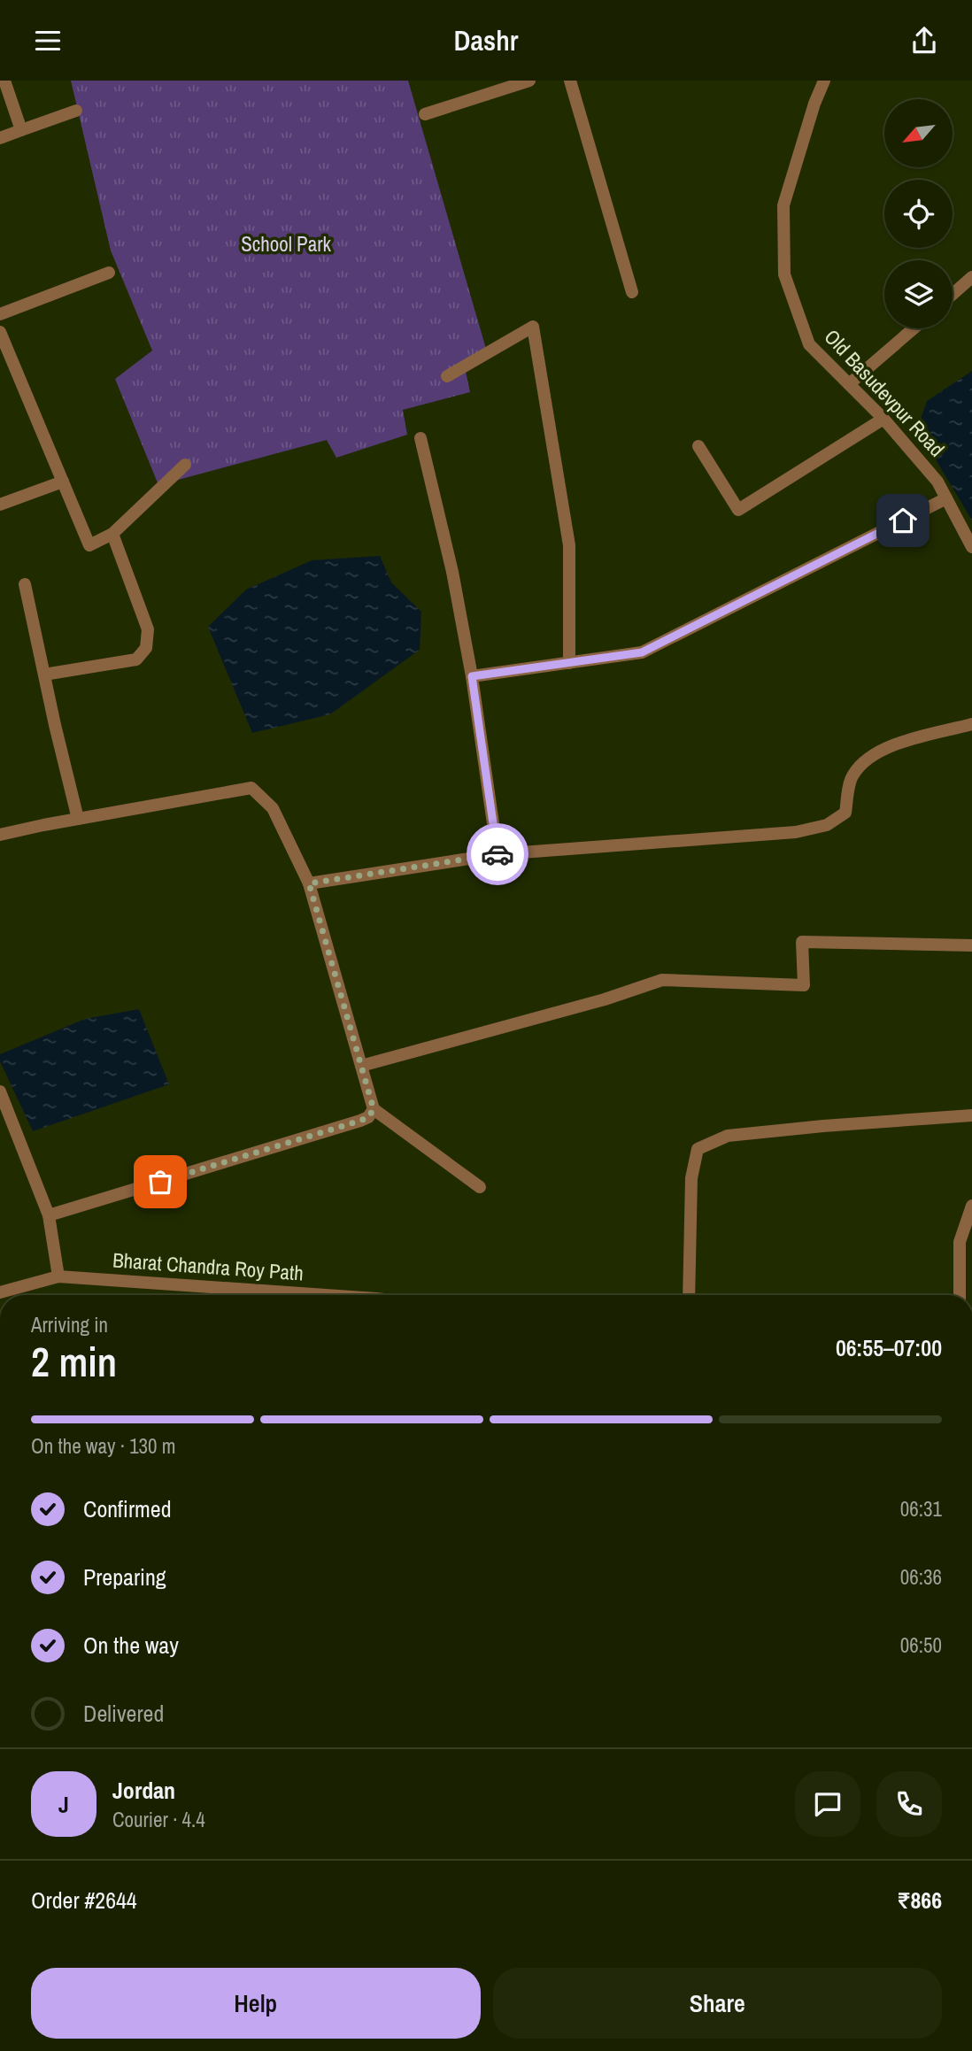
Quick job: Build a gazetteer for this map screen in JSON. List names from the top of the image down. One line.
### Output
{"streets":{"street":["Old Basudevpur Road","Bharat Chandra Roy Path"]},"parks":["School Park"],"north":"bottom left","page":{"header":"Dashr","heading":["2 min","Arriving in","06:55–07:00"],"panel":["Jordan","Courier · 4.4","Order #2644","₹866"],"bar":"On the way · 130 m","list":[["Confirmed","06:31"],["Preparing","06:36"],["On the way","06:50"],"Delivered"],"round":"J","buttons":["Help","Share"]}}
